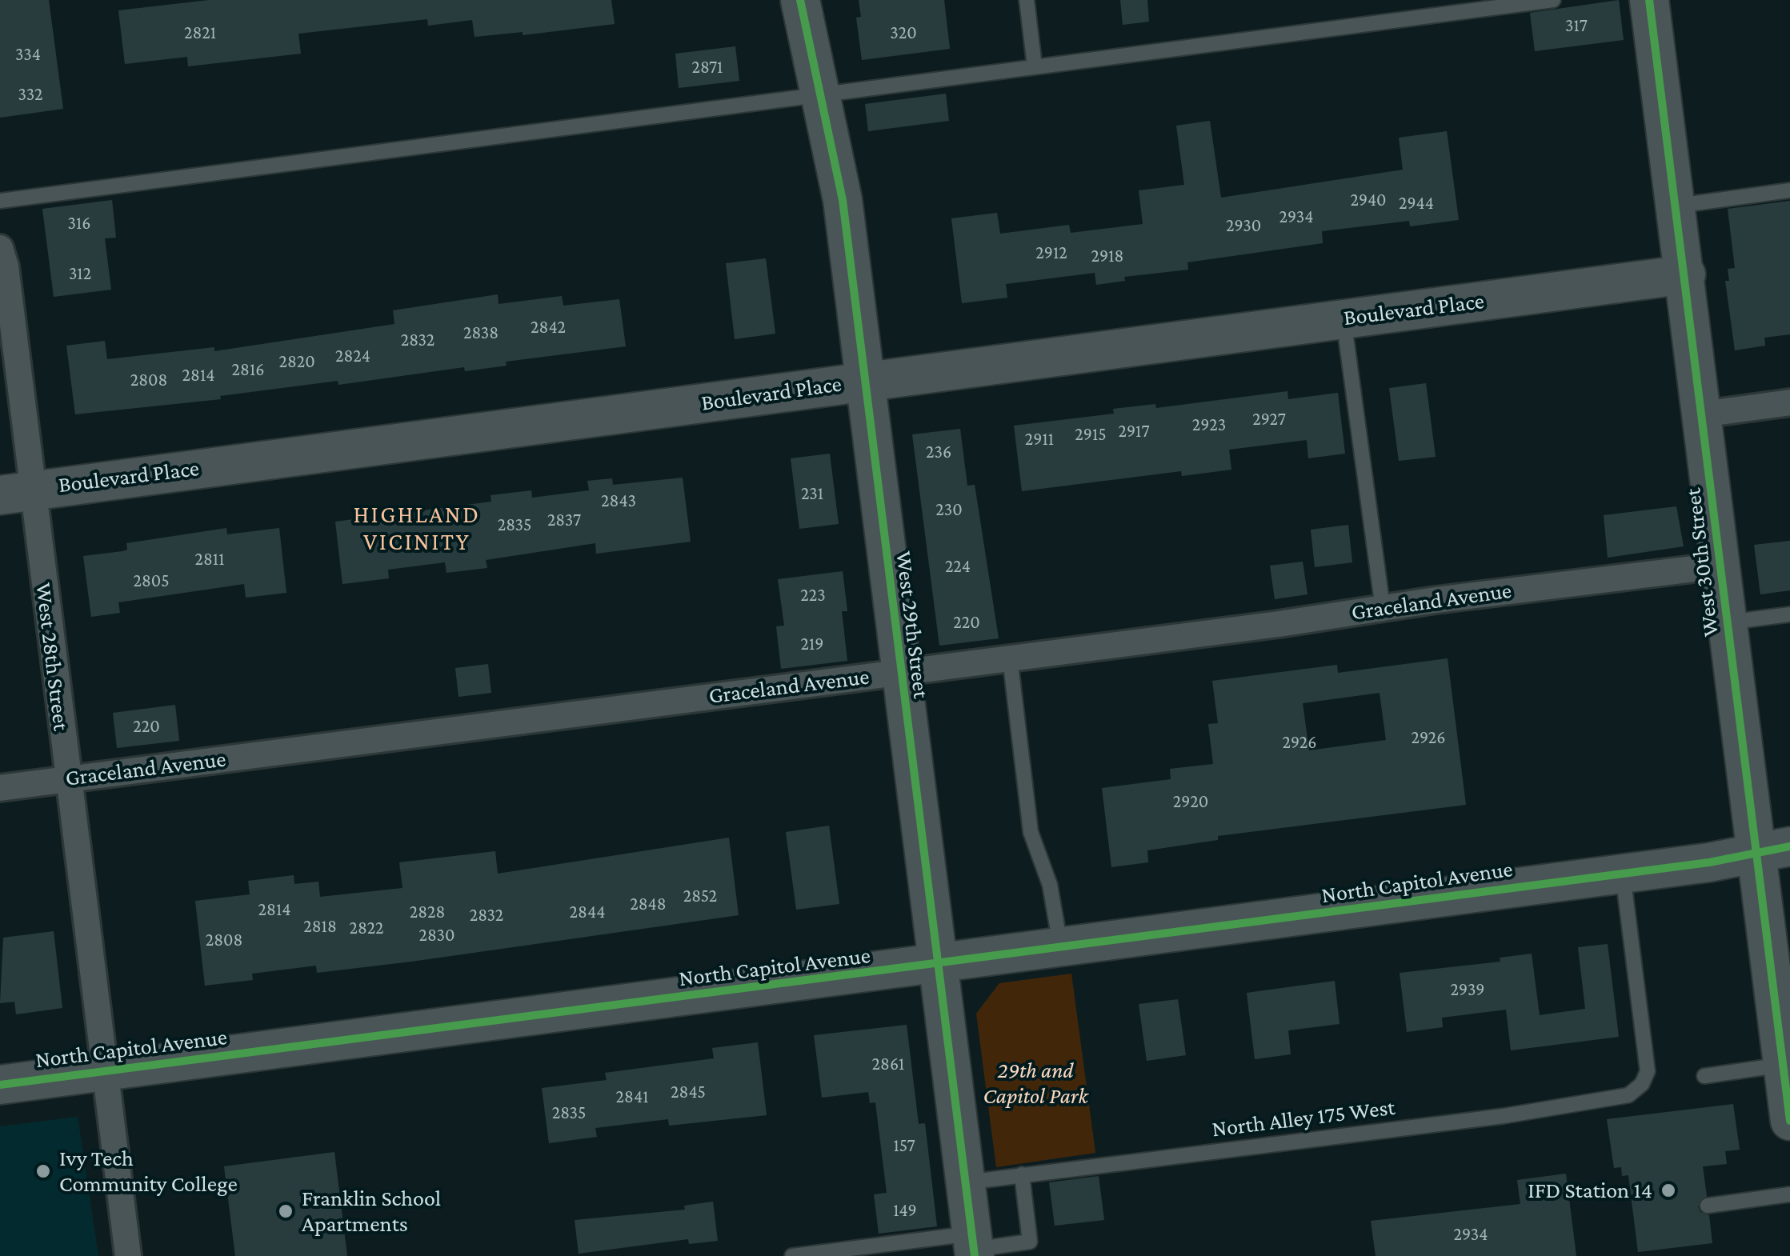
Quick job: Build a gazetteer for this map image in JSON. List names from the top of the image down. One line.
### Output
{"streets":{"main road":["Boulevard Place","West 30th Street","West 29th Street","North Capitol Avenue"],"street":["Graceland Avenue","West 28th Street"],"lane":["North Alley 175 West"]},"crossings":[["Boulevard Place","West 30th Street"],["Boulevard Place","West 29th Street"],["Boulevard Place","West 28th Street"],["West 30th Street","Graceland Avenue"],["West 30th Street","North Capitol Avenue"],["Graceland Avenue","West 29th Street"],["Graceland Avenue","West 28th Street"],["West 29th Street","North Capitol Avenue"],["West 29th Street","North Alley 175 West"],["West 28th Street","North Capitol Avenue"],["North Capitol Avenue","North Alley 175 West"]],"districts":["HIGHLAND VICINITY"],"parks":["29th and Capitol Park"],"places":["Ivy Tech Community College","IFD Station 14","Franklin School Apartments"],"house_numbers":["317","2821","320","334","2871","332","2940","2944","2934","316","2930","2912","2918","312","2842","2838","2832","2824","2820","2816","2814","2808","2927","2923","2917","2915","2911","236","231","2843","230","2837","2835","2811","224","2805","223","220","219","220","2926","2926","2920","2852","2848","2814","2828","2844","2832","2818","2822","2830","2808","2939","2861","2845","2841","2835","157","149","2934"]}
